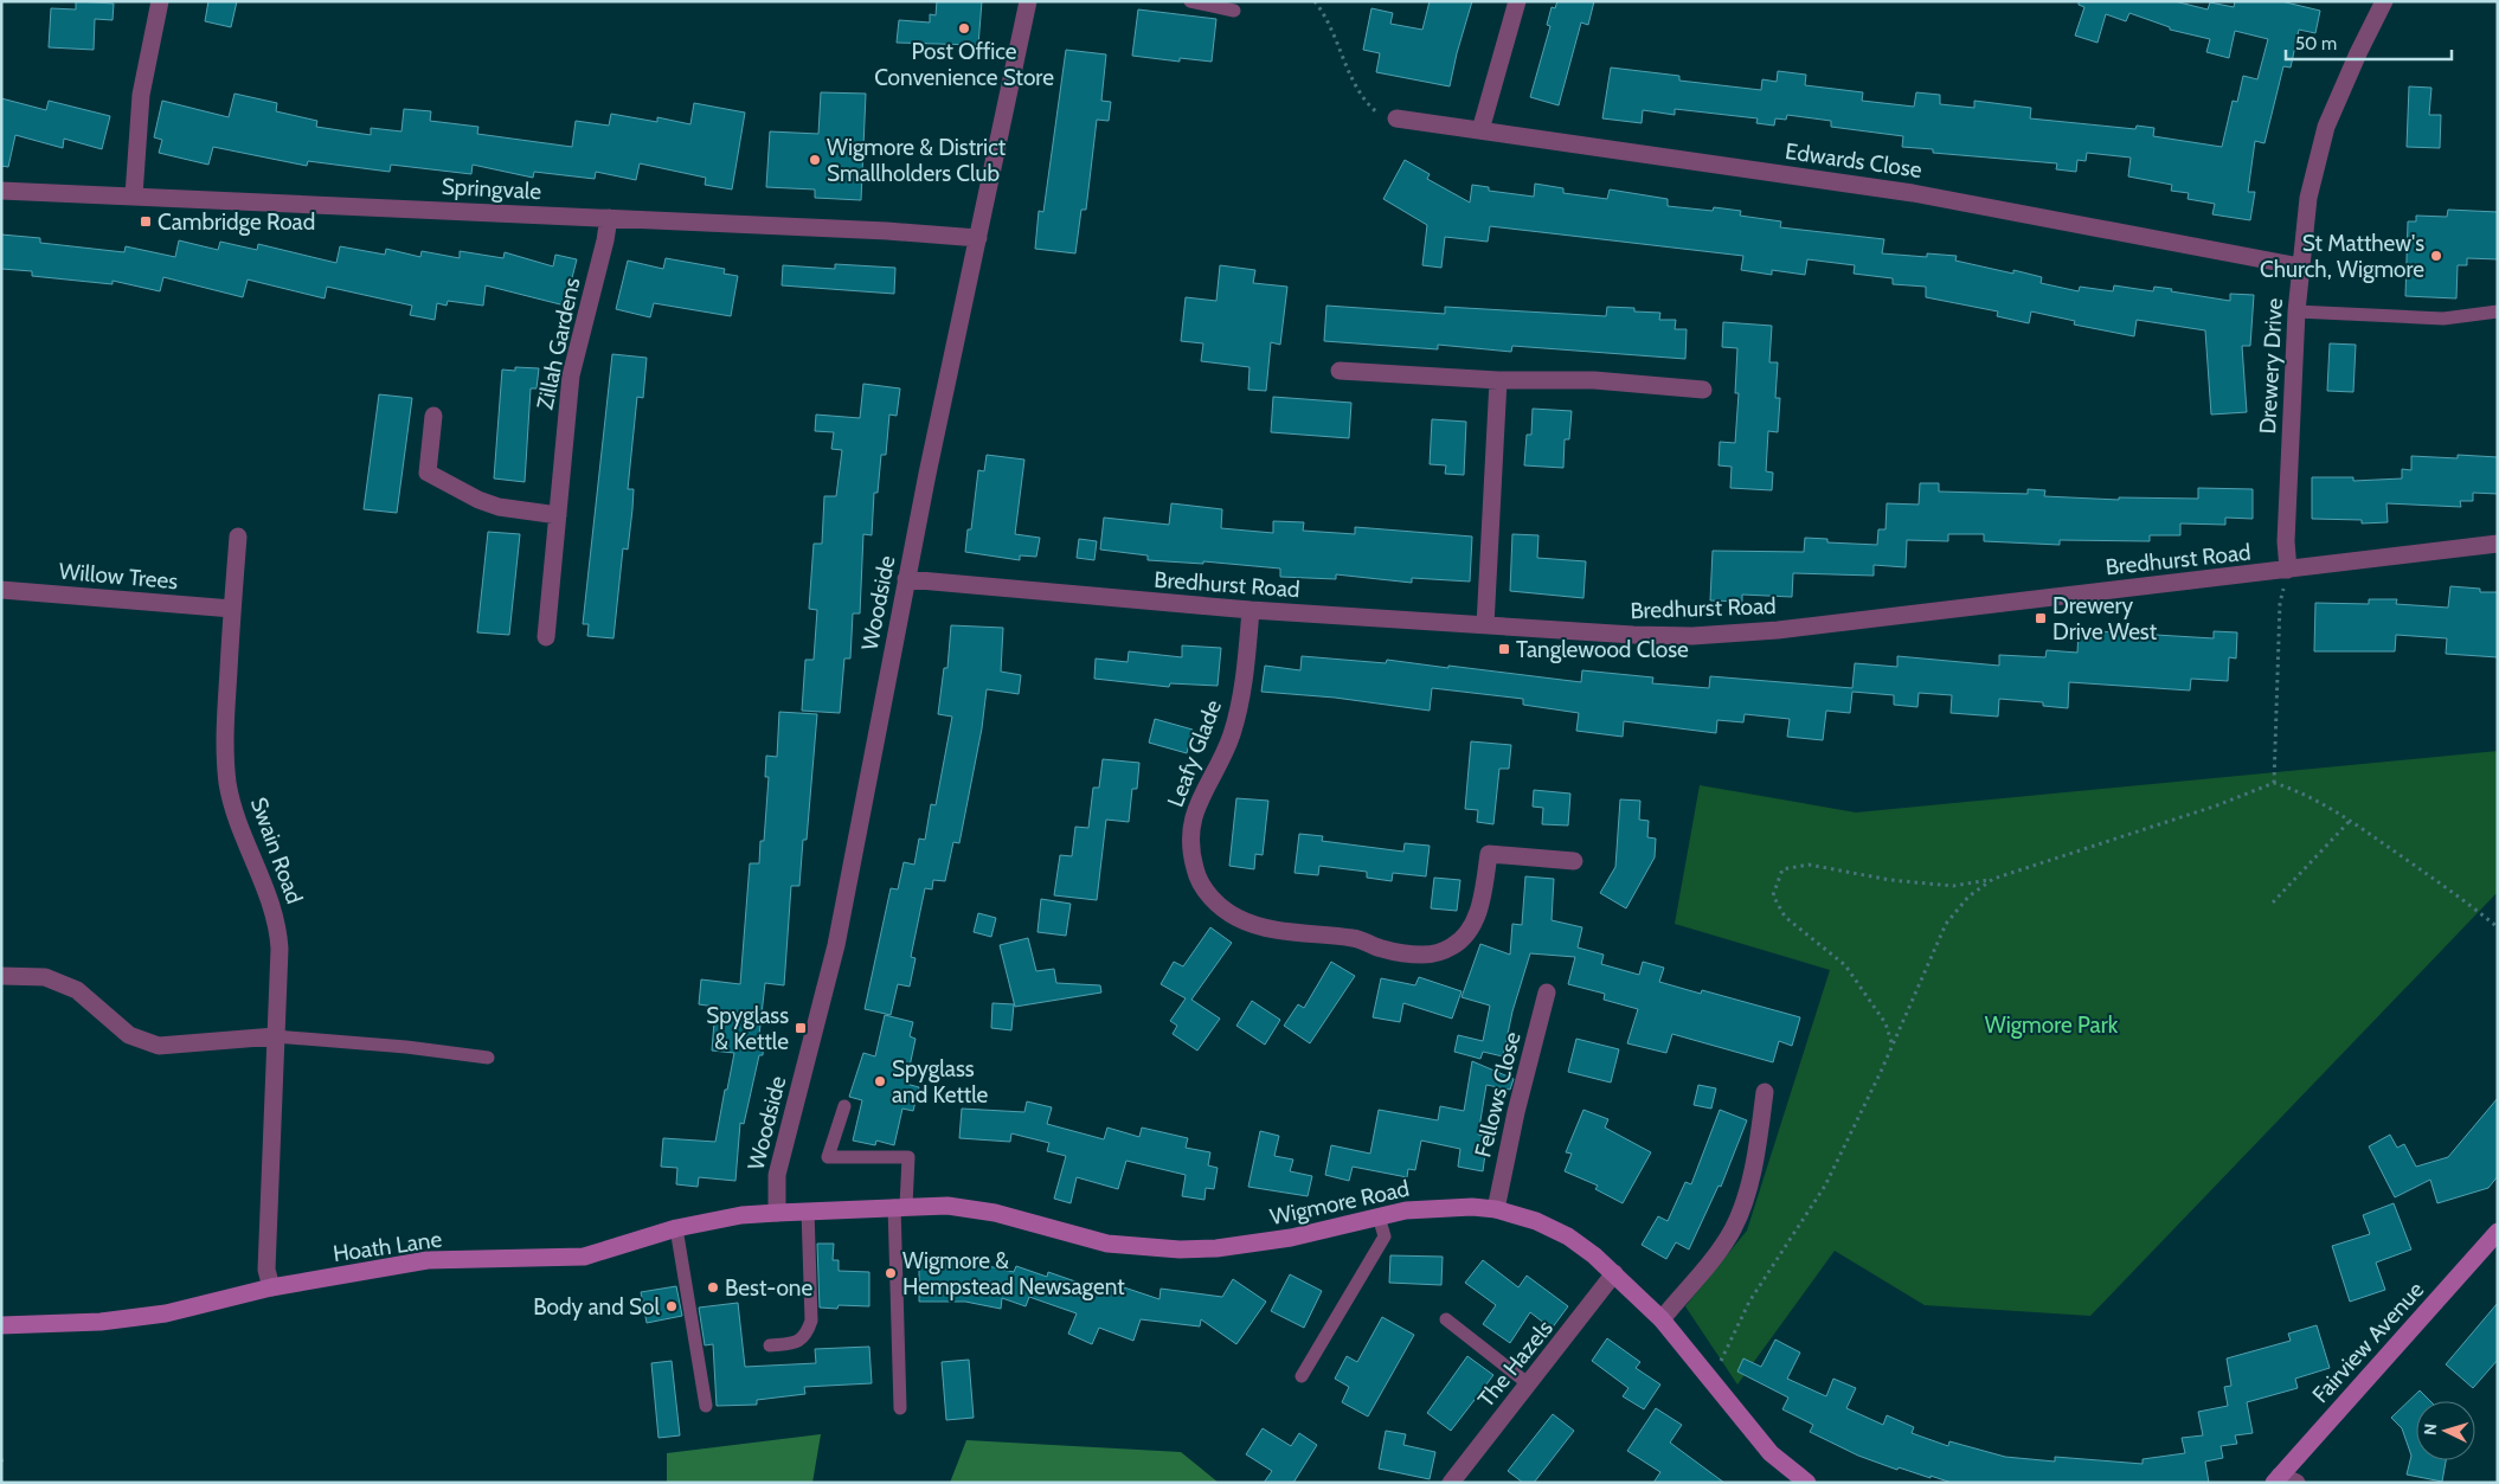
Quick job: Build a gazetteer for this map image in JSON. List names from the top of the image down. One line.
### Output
{"streets":{"street":["Edwards Close","Springvale","Zillah Gardens","Drewery Drive","Bredhurst Road","Willow Trees","Woodside","Leafy Glade","Swain Road","Fellows Close","Wigmore Road","Hoath Lane","Fairview Avenue","The Hazels"]},"crossings":[["Edwards Close","Drewery Drive"],["Springvale","Zillah Gardens"],["Springvale","Woodside"],["Drewery Drive","Bredhurst Road"],["Bredhurst Road","Woodside"],["Bredhurst Road","Leafy Glade"],["Willow Trees","Swain Road"],["Woodside","Wigmore Road"],["Woodside","Hoath Lane"],["Swain Road","Hoath Lane"],["Fellows Close","Wigmore Road"],["Wigmore Road","Hoath Lane"],["Wigmore Road","The Hazels"]],"parks":["Wigmore Park"],"places":{"other":["Post Office Convenience Store","Wigmore & District Smallholders Club","St Matthew's Church, Wigmore","Spyglass and Kettle","Wigmore & Hempstead Newsagent","Best-one","Body and Sol"],"transit":["Cambridge Road","Drewery Drive West","Tanglewood Close","Spyglass & Kettle"]},"scale_bar":"50 m","north":"left"}
